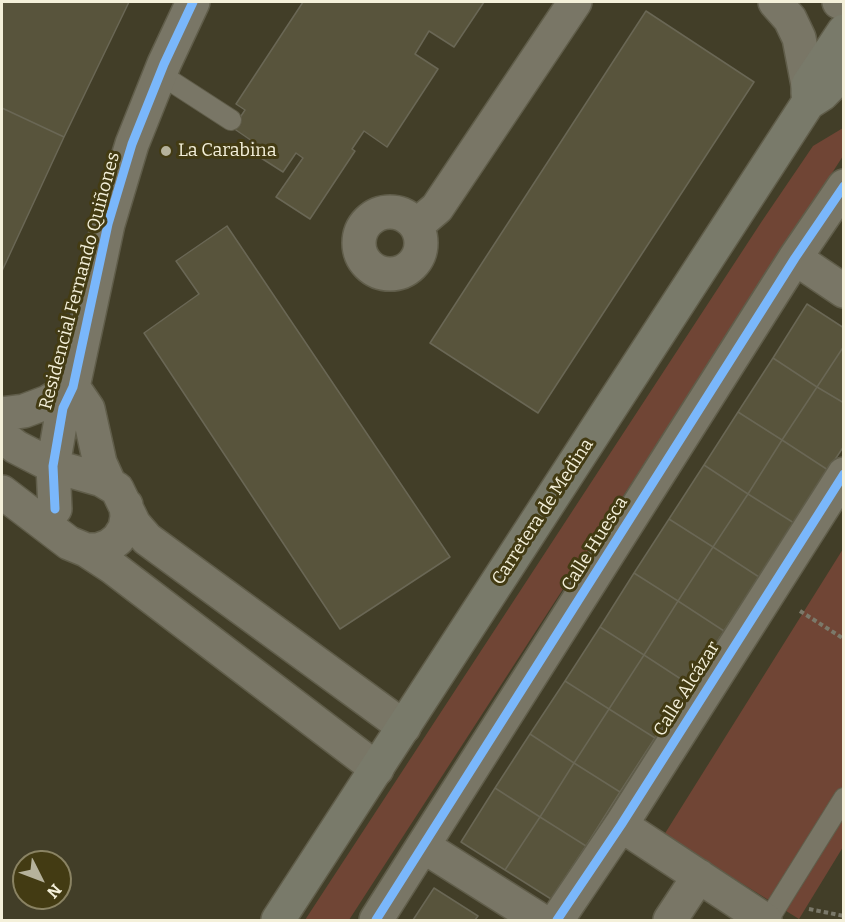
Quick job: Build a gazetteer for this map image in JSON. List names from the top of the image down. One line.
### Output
{"streets":{"main road":["Carretera de Medina"],"street":["Residencial Fernando Quiñones","Calle Huesca","Calle Alcázar"]},"crossings":[["Residencial Fernando Quiñones","Carretera de Medina"]],"places":["La Carabina"],"north":"bottom right"}
